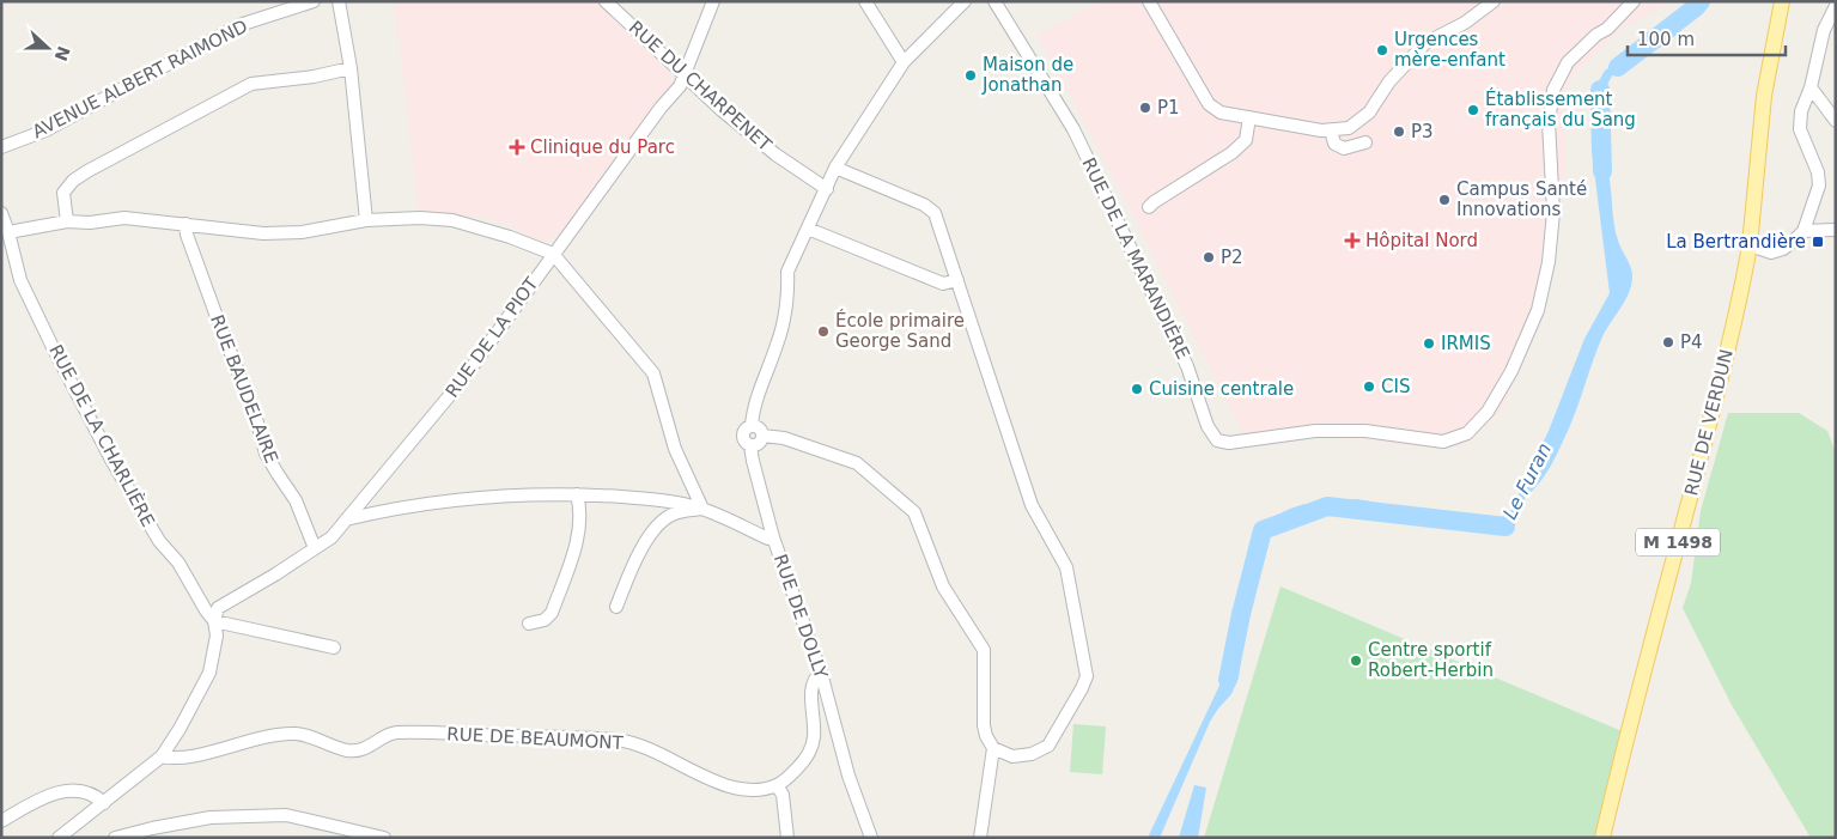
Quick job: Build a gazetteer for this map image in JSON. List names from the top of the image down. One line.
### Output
{"streets":{"main road":["RUE DE VERDUN","M 1498"],"street":["AVENUE ALBERT RAIMOND","RUE DU CHARPENET","RUE DE LA MARANDIÈRE","RUE DE LA PIOT","RUE BAUDELAIRE","RUE DE LA CHARLIÈRE","RUE DE DOLLY","RUE DE BEAUMONT"]},"crossings":[["RUE DU CHARPENET","RUE DE LA PIOT"],["RUE DE LA PIOT","RUE BAUDELAIRE"],["RUE DE LA PIOT","RUE DE LA CHARLIÈRE"],["RUE DE LA PIOT","RUE DE DOLLY"]],"water":["Le Furan"],"places":{"other":["Urgences mère-enfant","Maison de Jonathan","P1","Établissement français du Sang","P3","Campus Santé Innovations","P2","École primaire George Sand","P4","IRMIS","CIS","Cuisine centrale","Centre sportif Robert-Herbin"],"health":["Clinique du Parc","Hôpital Nord"],"transit":["La Bertrandière"]},"scale_bar":"100 m","north":"right"}
